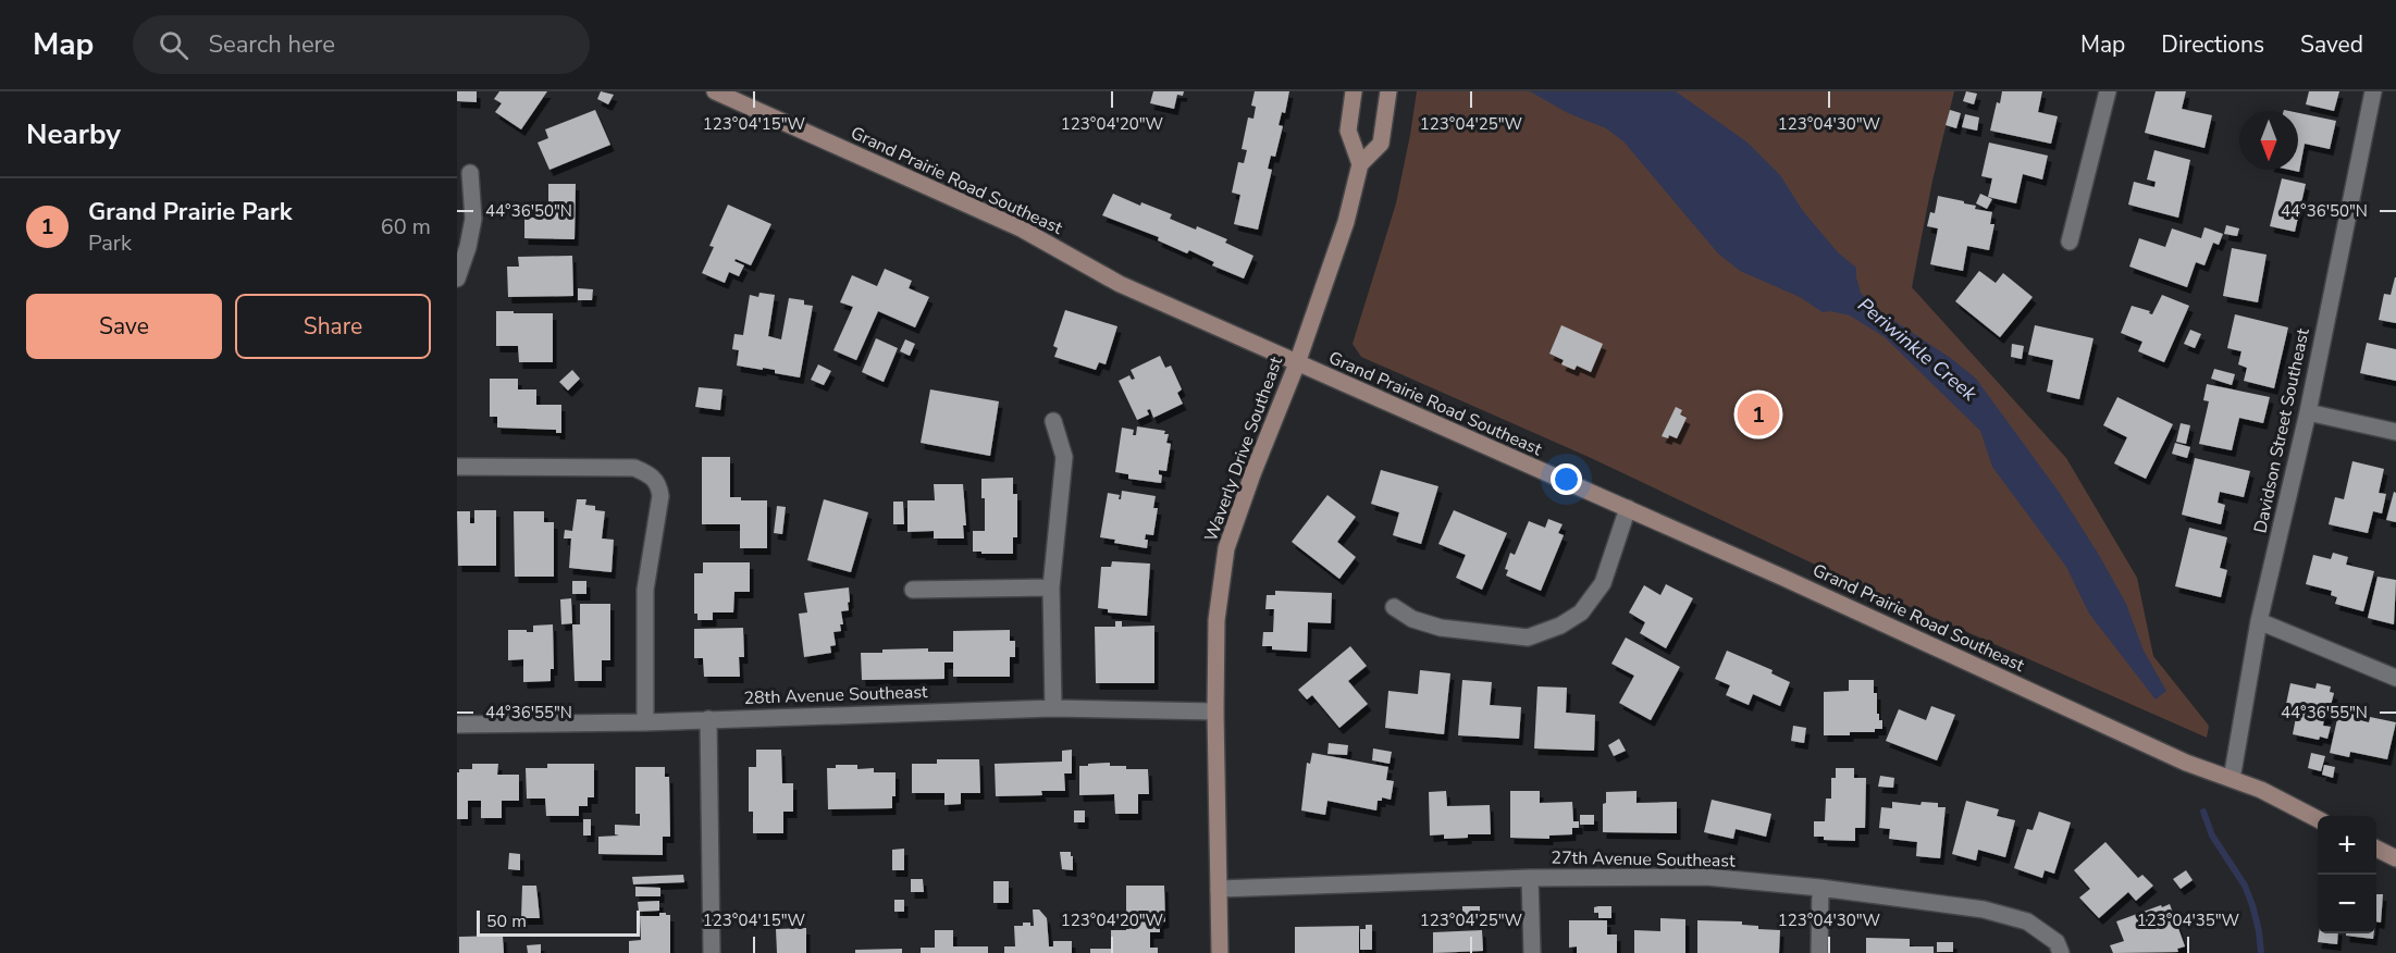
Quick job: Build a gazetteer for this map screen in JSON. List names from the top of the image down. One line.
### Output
{"streets":{"main road":["Grand Prairie Road Southeast","Waverly Drive Southeast"],"street":["Davidson Street Southeast","28th Avenue Southeast","27th Avenue Southeast"]},"crossings":[["Grand Prairie Road Southeast","Davidson Street Southeast"],["Grand Prairie Road Southeast","Waverly Drive Southeast"],["Waverly Drive Southeast","28th Avenue Southeast"],["Waverly Drive Southeast","27th Avenue Southeast"]],"water":["Periwinkle Creek"],"scale_bar":"50 m","north":"bottom","page":{"header":"Map","search":"Search here","nav":["Map","Directions","Saved"],"heading":"Nearby","list":[{"mark":"1","name":"Grand Prairie Park","note":"Park","value":"60 m"}],"buttons":["Save","Share"],"pins":"1","map_buttons":["+","−"],"scale":"50 m"},"coordinates":["123°04'15\"W","123°04'20\"W","123°04'25\"W","123°04'30\"W","44°36'50\"N","44°36'55\"N","123°04'35\"W"]}
